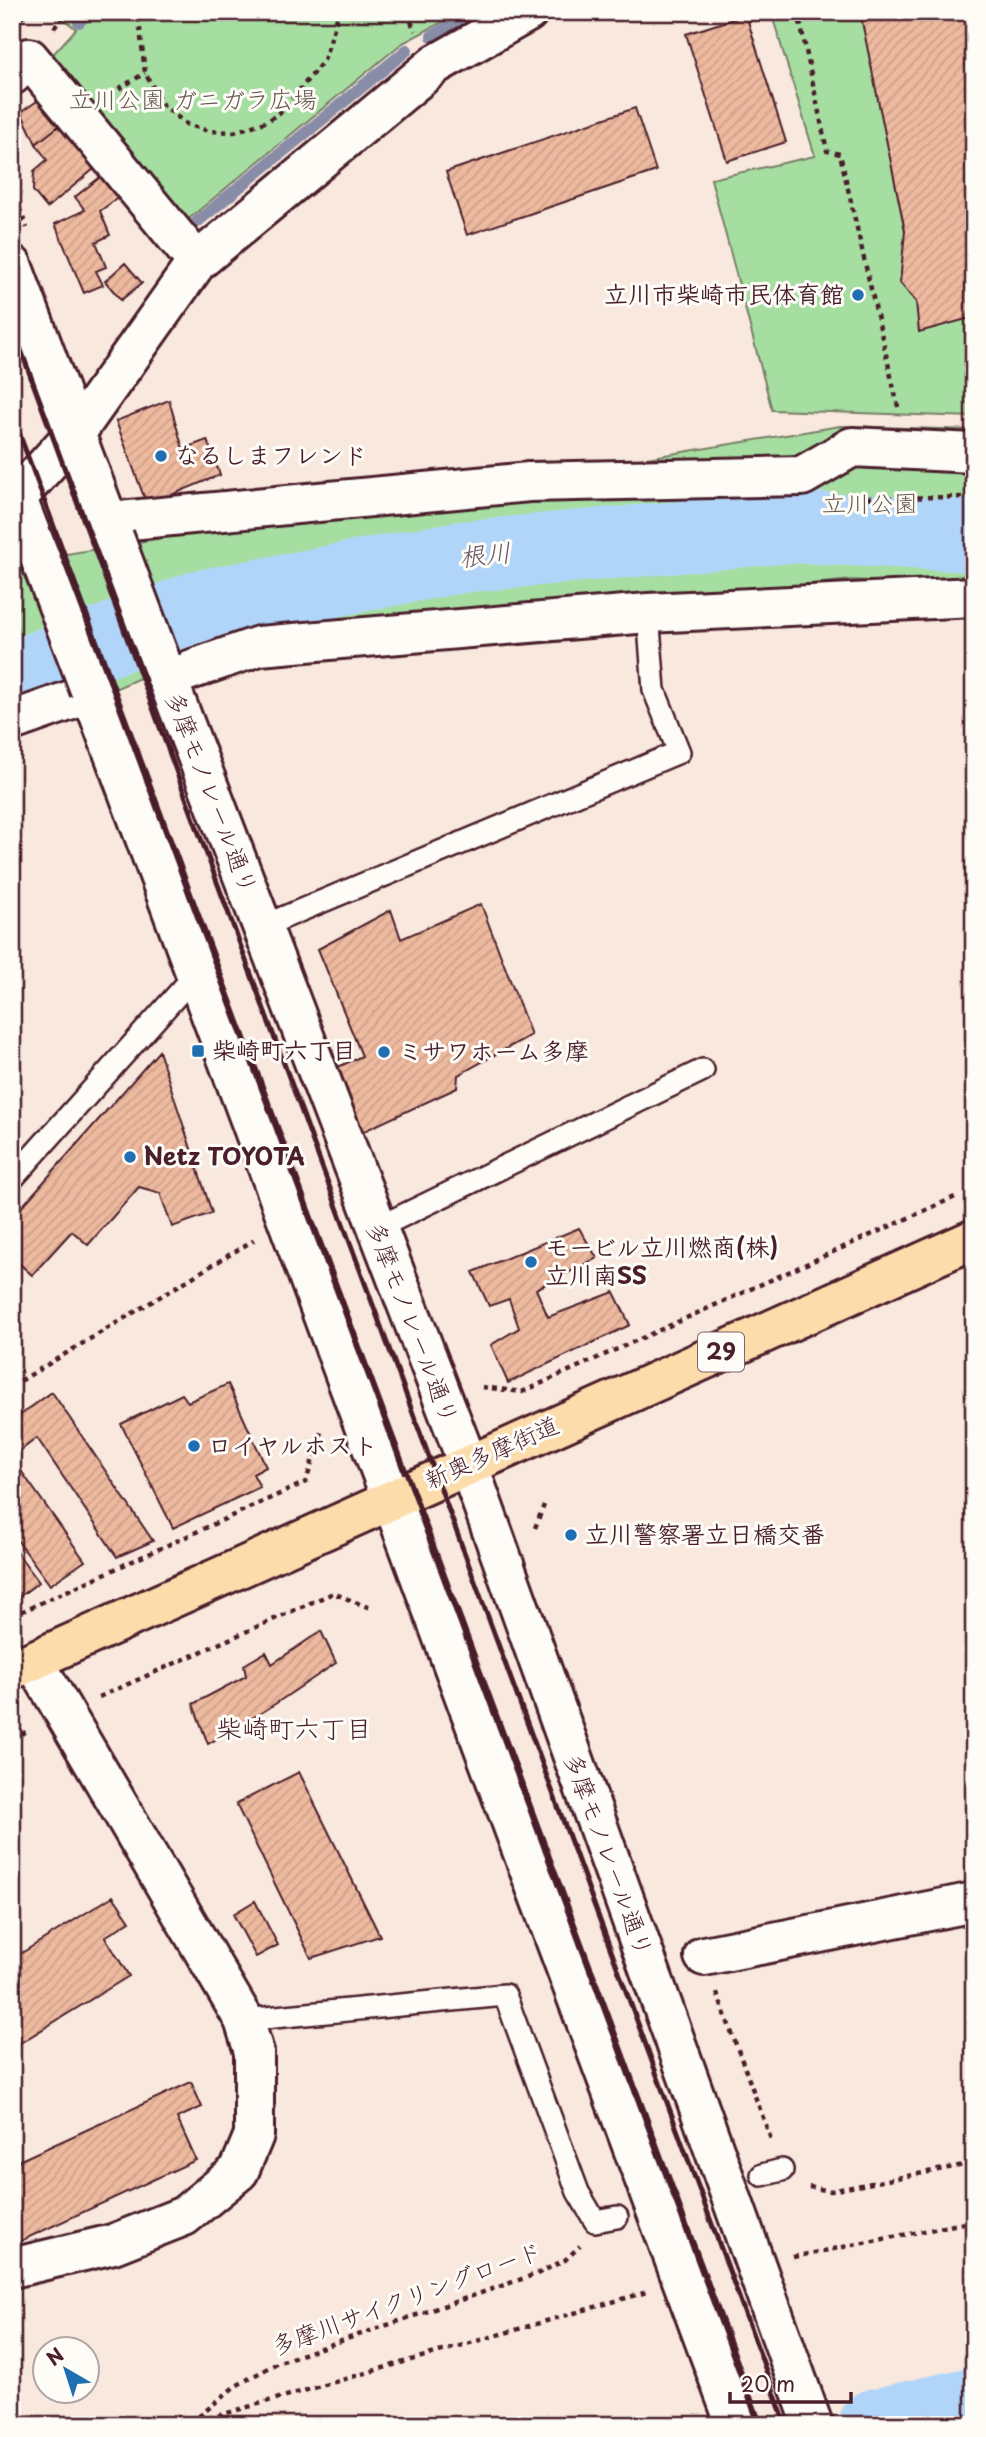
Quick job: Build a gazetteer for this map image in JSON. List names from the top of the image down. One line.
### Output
{"streets":{"main road":["多摩モノレール通り","29","新奥多摩街道"],"path":["多摩川サイクリングロード"]},"crossings":[["多摩モノレール通り","新奥多摩街道"]],"districts":["柴崎町六丁目"],"water":["根川"],"parks":["立川公園 ガニガラ広場","立川公園"],"places":{"other":["立川市柴崎市民体育館","なるしまフレンド","ミサワホーム多摩","Netz TOYOTA","モービル立川燃商(株) 立川南SS","ロイヤルホスト","立川警察署立日橋交番"],"transit":["柴崎町六丁目"]},"scale_bar":"20 m","north":"top left"}
